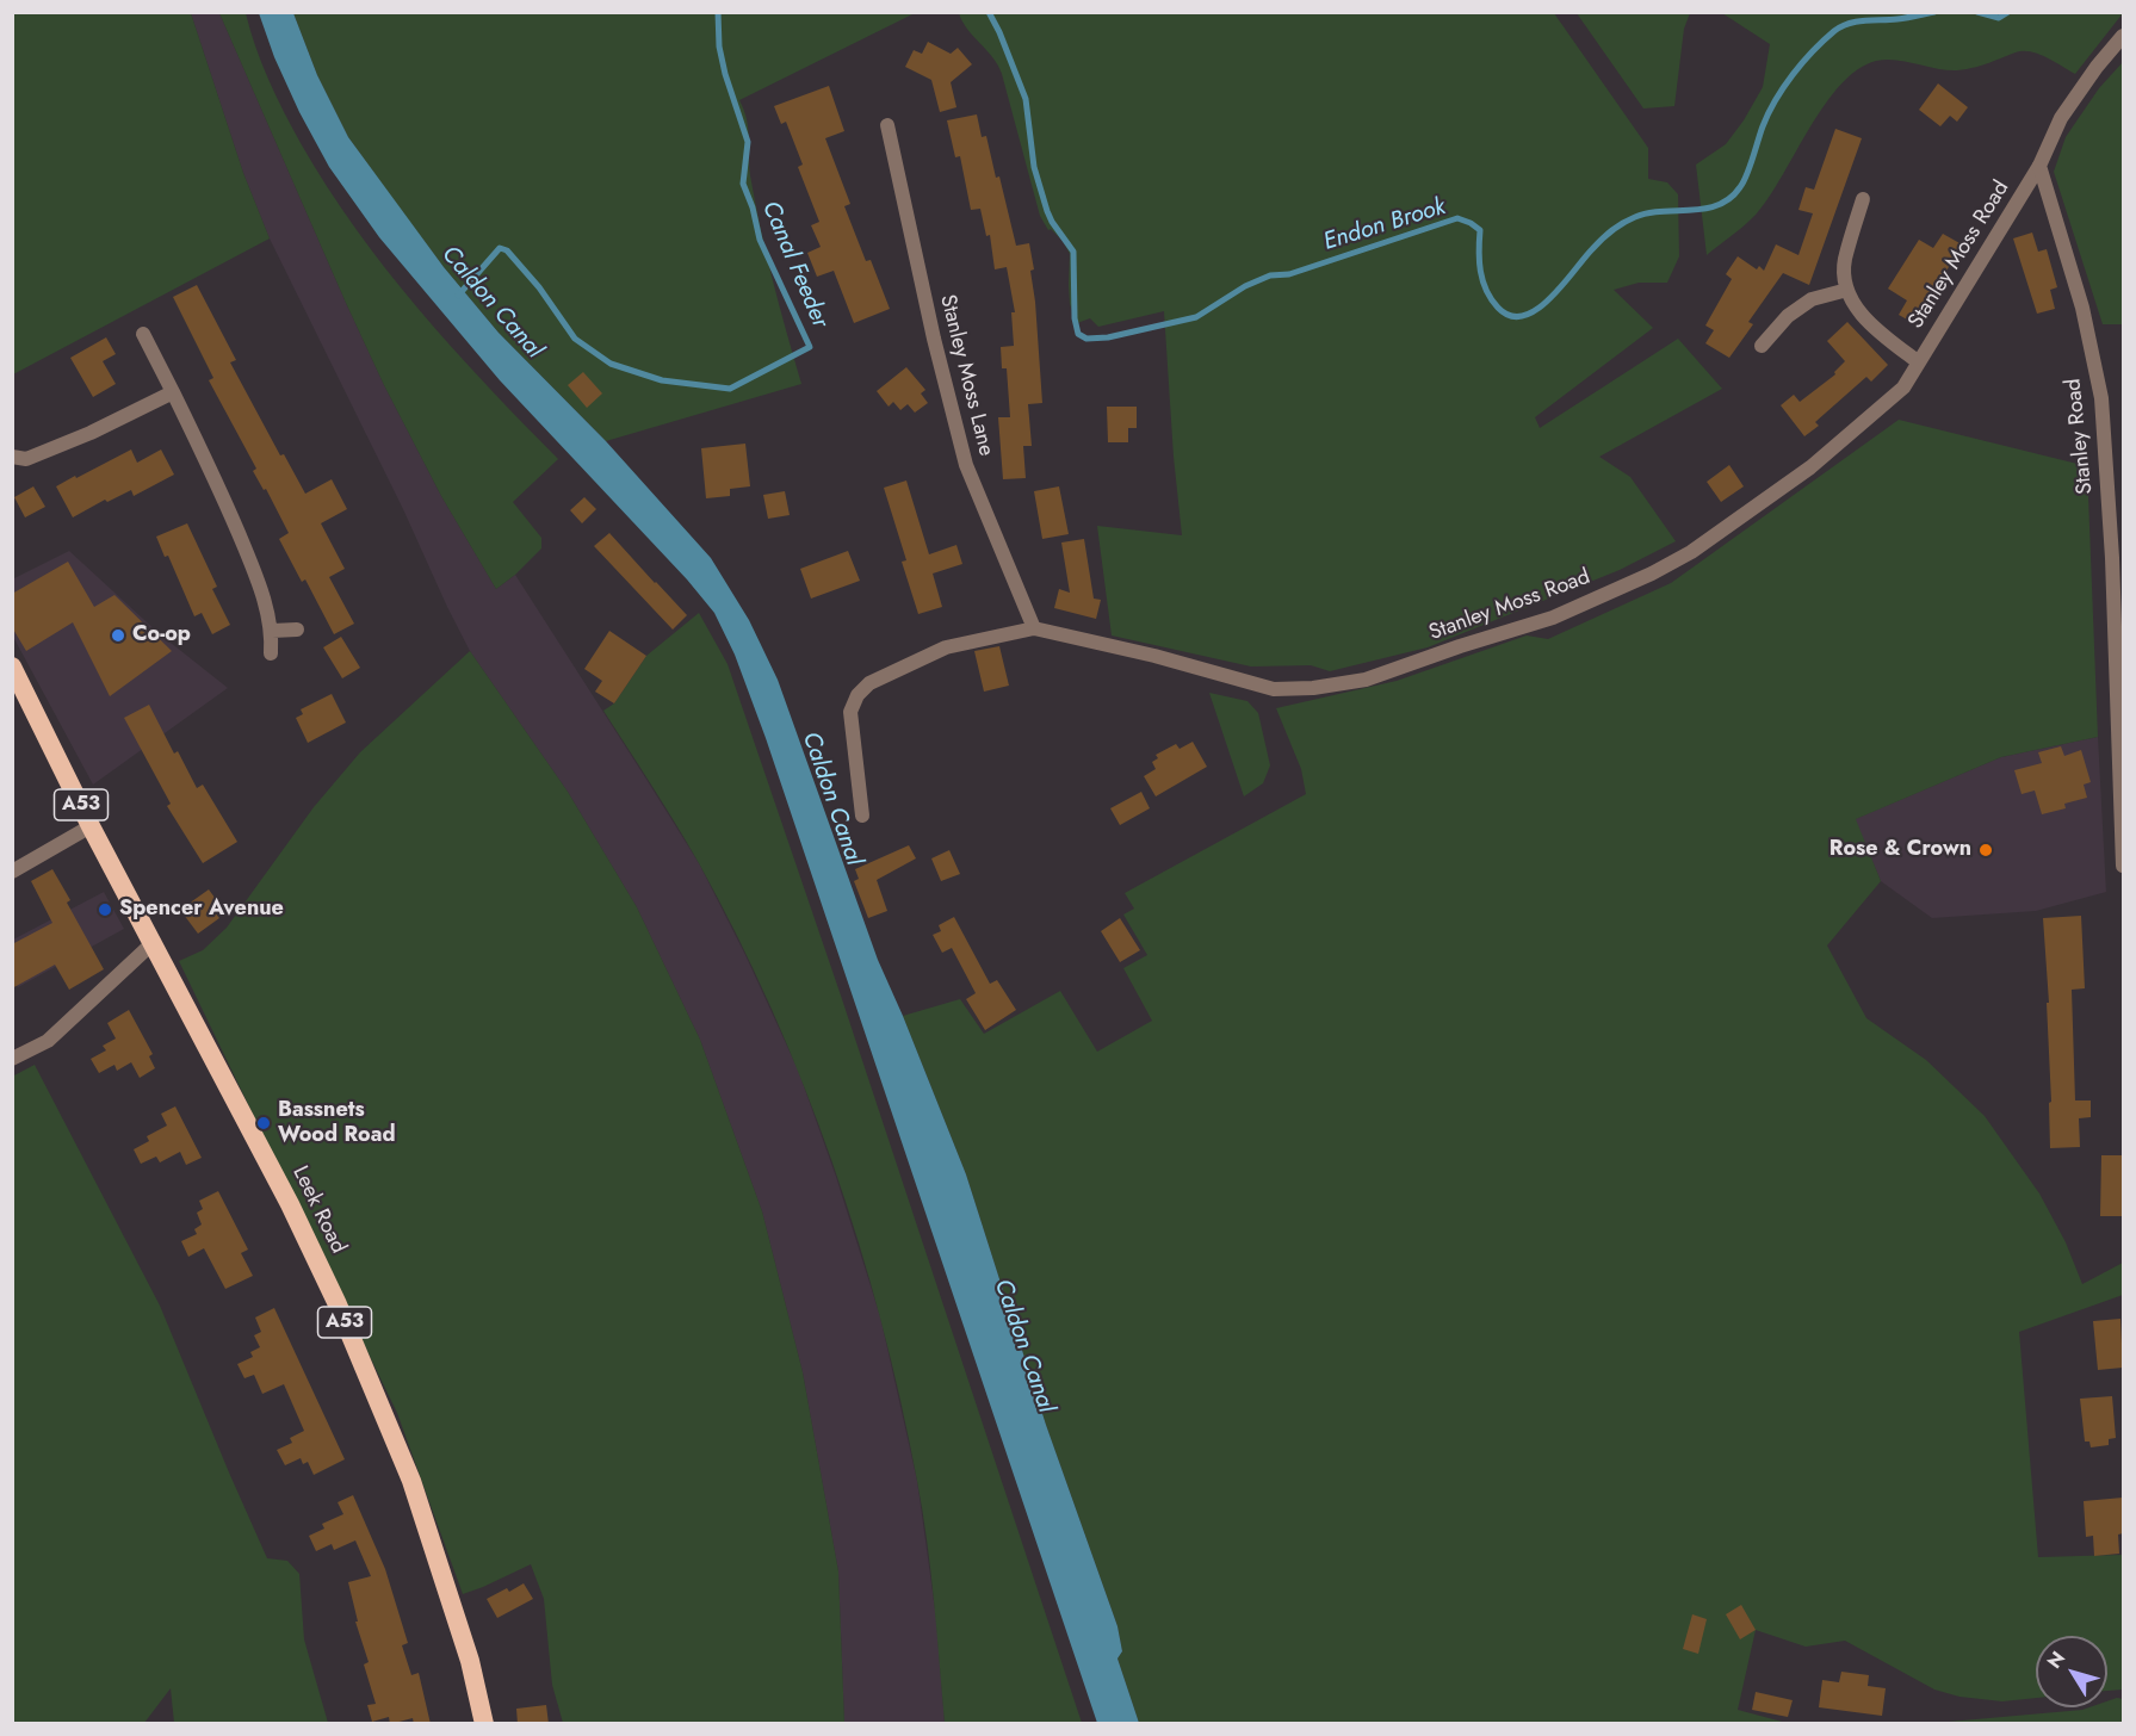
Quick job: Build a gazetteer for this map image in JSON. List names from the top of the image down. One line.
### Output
{"streets":{"highway":["A53","Leek Road"],"street":["Stanley Moss Road","Stanley Moss Lane","Stanley Road"]},"crossings":[["Stanley Moss Road","Stanley Moss Lane"],["Stanley Moss Road","Stanley Road"]],"water":["Endon Brook","Canal Feeder","Caldon Canal"],"places":["Co-op","Rose & Crown","Spencer Avenue","Bassnets Wood Road"],"north":"top left"}
